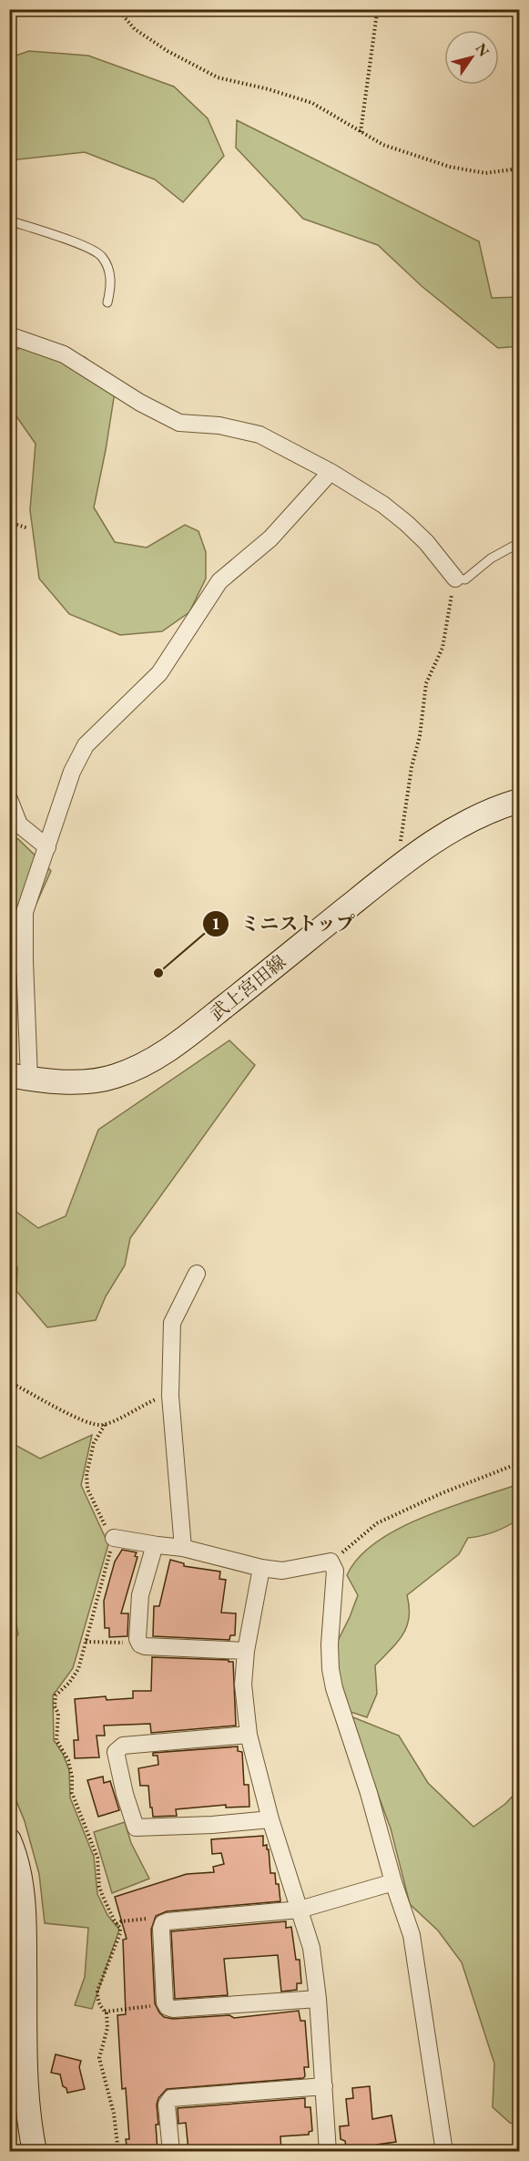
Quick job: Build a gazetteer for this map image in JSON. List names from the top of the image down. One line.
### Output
{"streets":{"main road":["武上宮田線"]},"places":["ミニストップ"],"north":"top right"}
